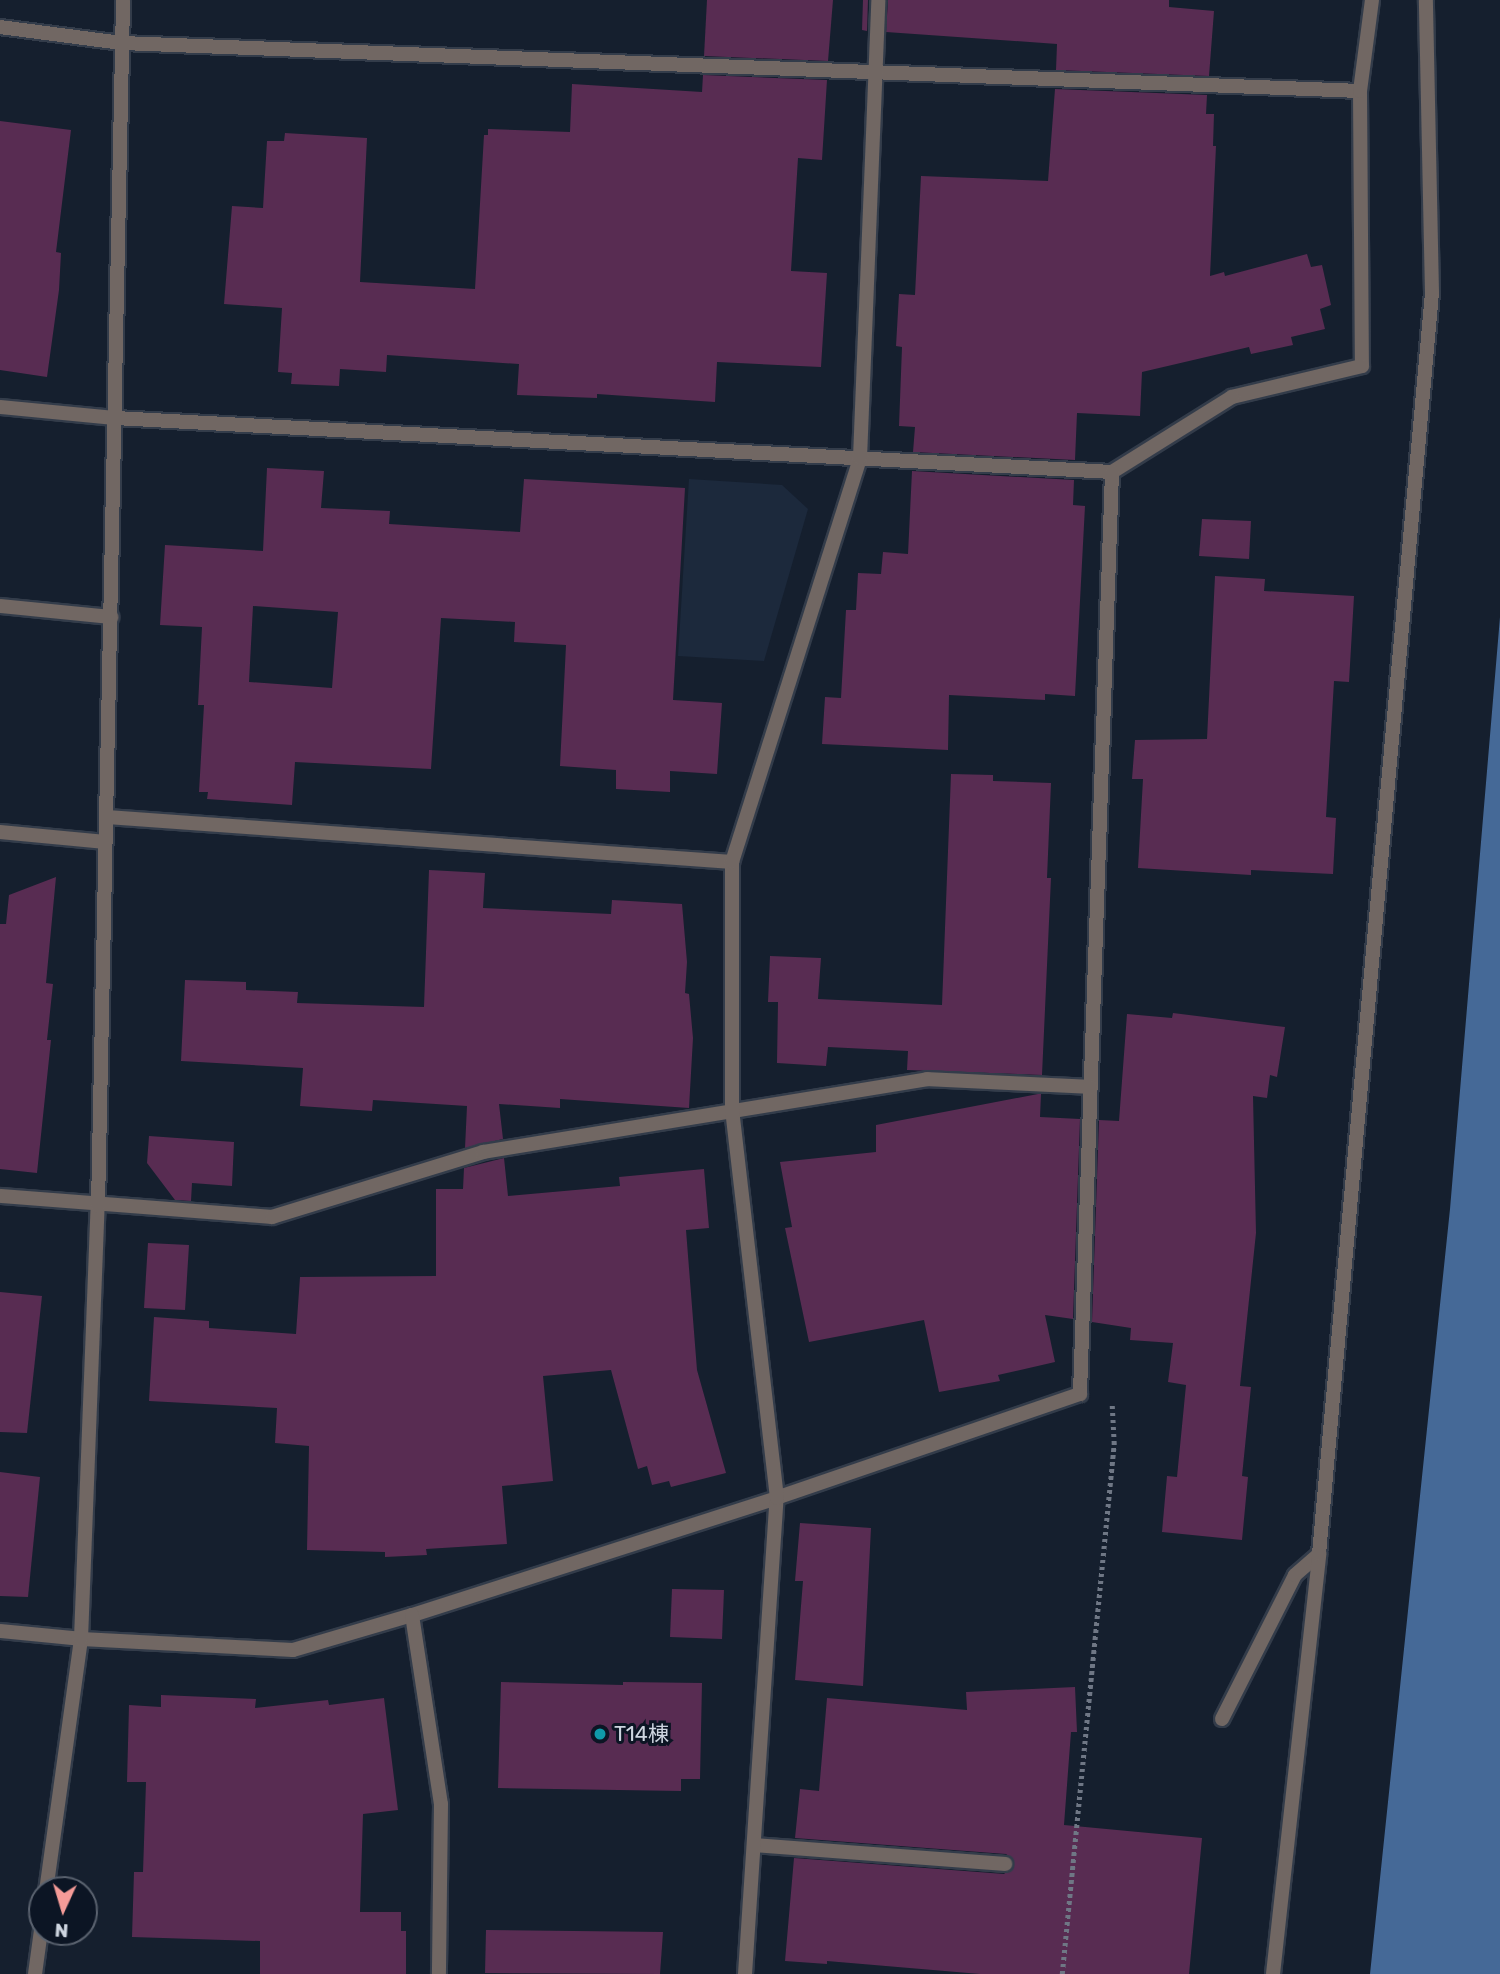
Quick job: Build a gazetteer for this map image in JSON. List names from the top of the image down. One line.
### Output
{"places":["T14棟"],"north":"bottom"}
